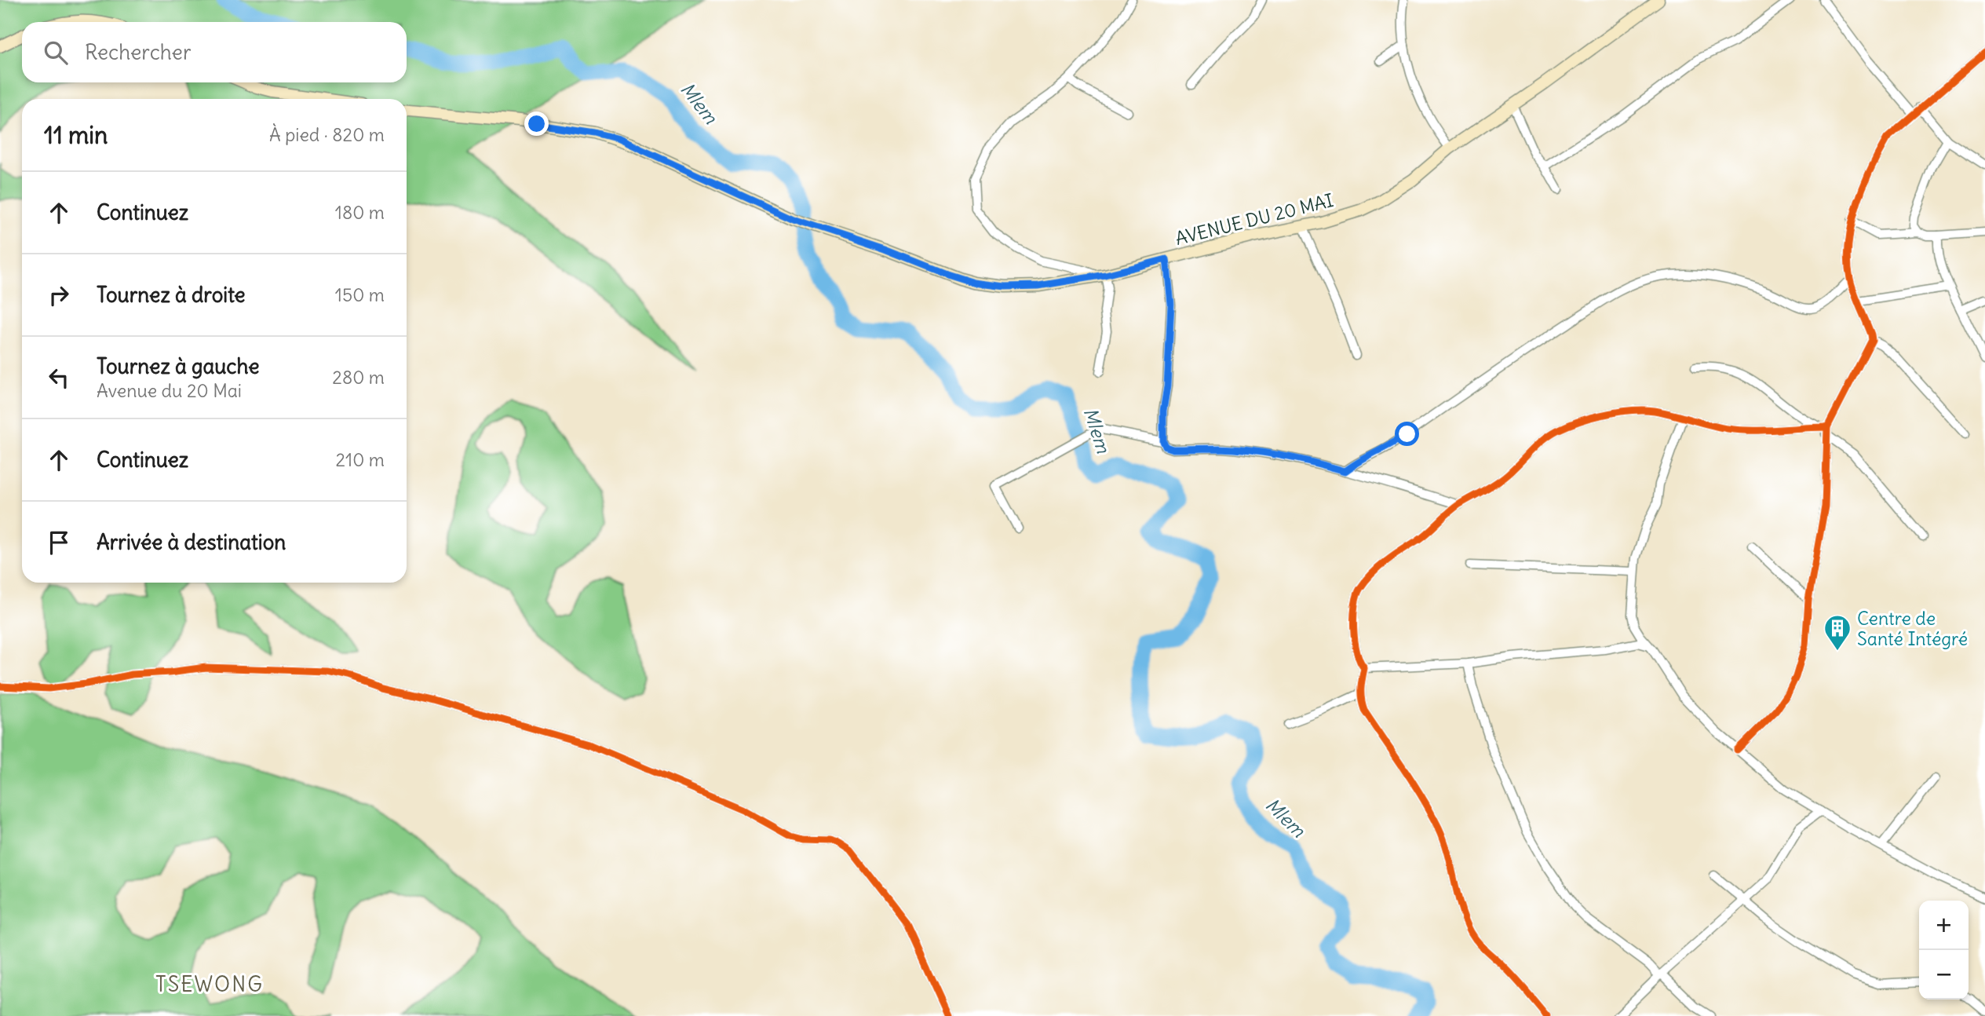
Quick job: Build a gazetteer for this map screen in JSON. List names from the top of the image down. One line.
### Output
{"streets":{"main road":["AVENUE DU 20 MAI"]},"districts":["TSEWONG"],"water":["Mlem"],"places":{"building":["Centre de Santé Intégré"]},"page":{"search":"Rechercher","heading":["11 min","À pied · 820 m"],"list":[["Continuez","180 m"],["Tournez à droite","150 m"],["Tournez à gauche","Avenue du 20 Mai","280 m"],["Continuez","210 m"],"Arrivée à destination"],"map_buttons":["+","−"]}}
